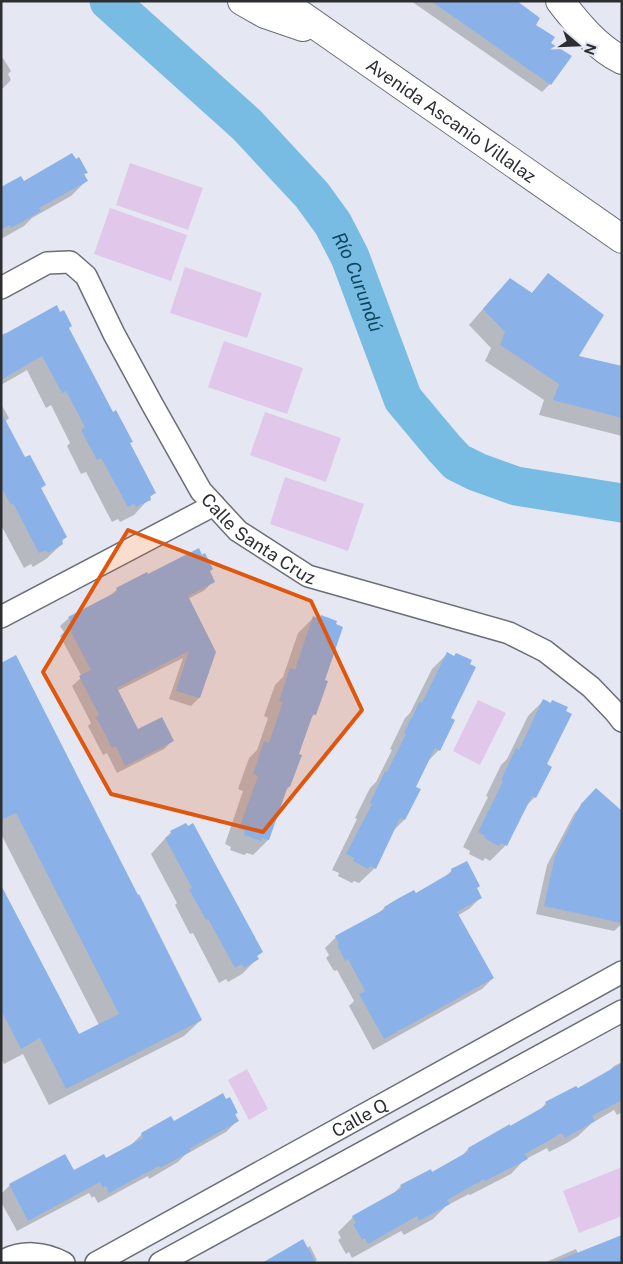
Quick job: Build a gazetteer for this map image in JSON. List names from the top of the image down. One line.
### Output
{"streets":{"main road":["Avenida Ascanio Villalaz"],"street":["Calle Santa Cruz","Calle Q"]},"water":["Río Curundú"],"north":"right"}
